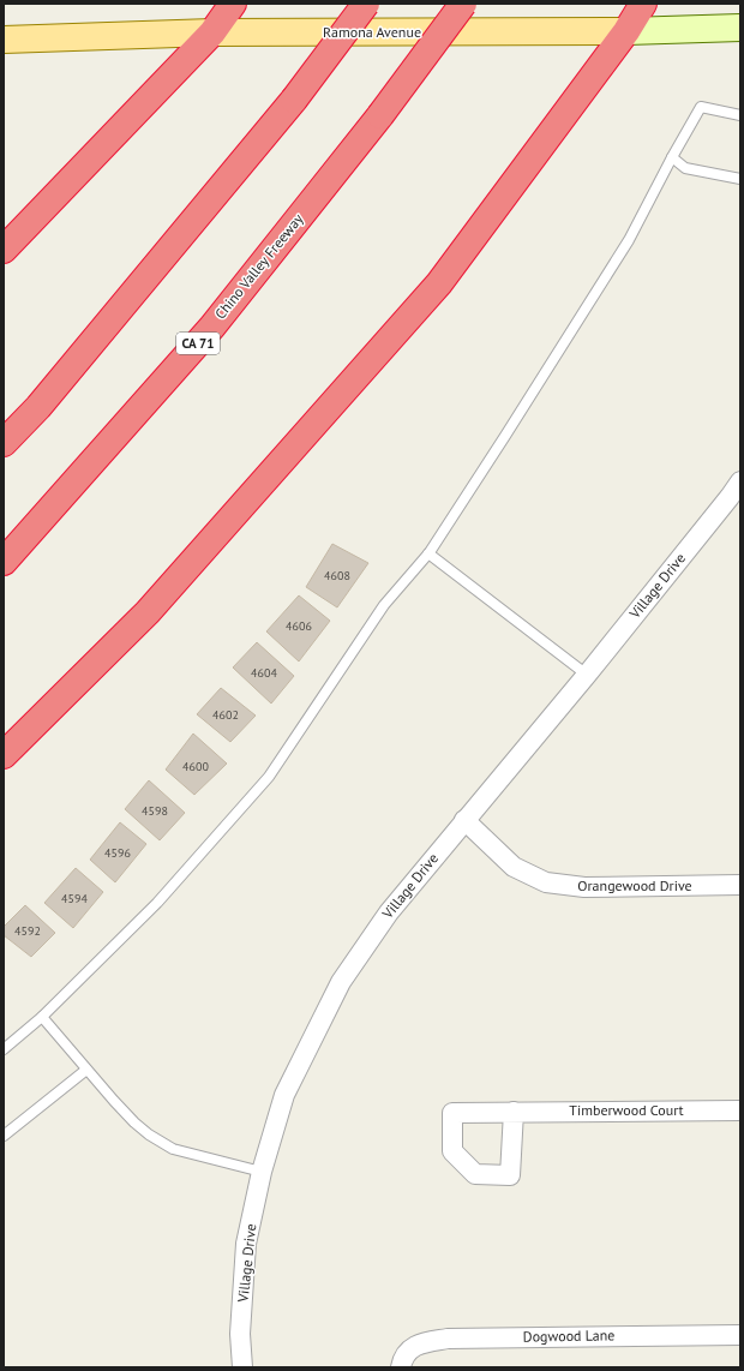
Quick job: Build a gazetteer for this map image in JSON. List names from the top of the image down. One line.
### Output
{"streets":{"highway":["Chino Valley Freeway","CA 71"],"main road":["Ramona Avenue"],"street":["Village Drive","Orangewood Drive","Timberwood Court","Dogwood Lane"]},"crossings":[["Village Drive","Orangewood Drive"]],"house_numbers":["4608","4606","4604","4602","4600","4598","4596","4594","4592"]}
